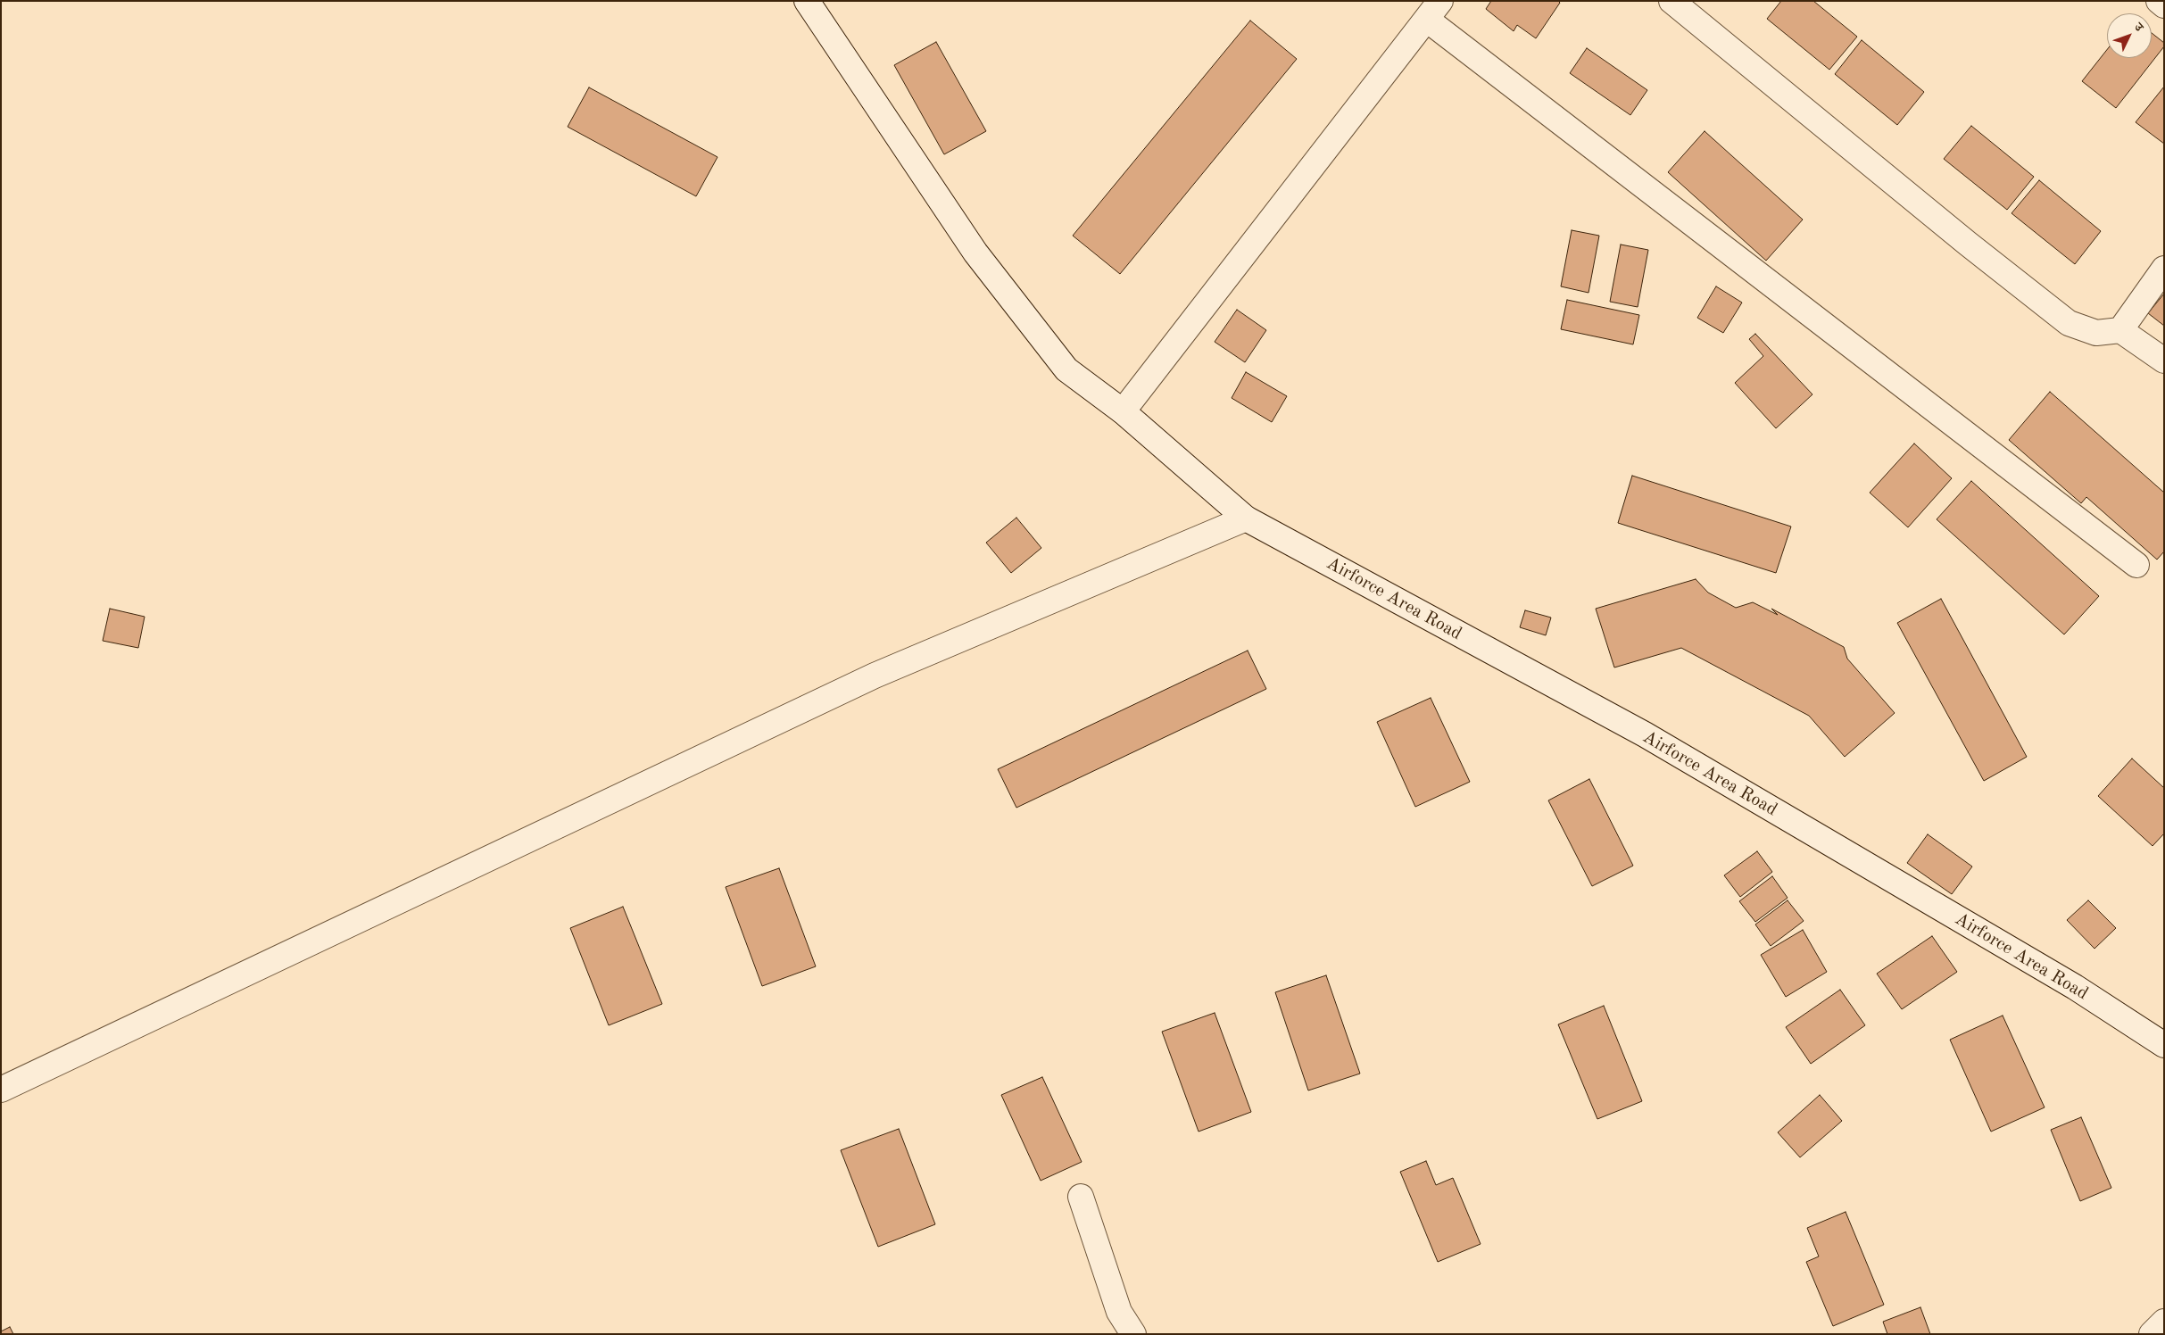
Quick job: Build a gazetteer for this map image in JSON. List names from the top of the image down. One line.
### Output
{"streets":{"street":["Airforce Area Road"]},"north":"top right"}
